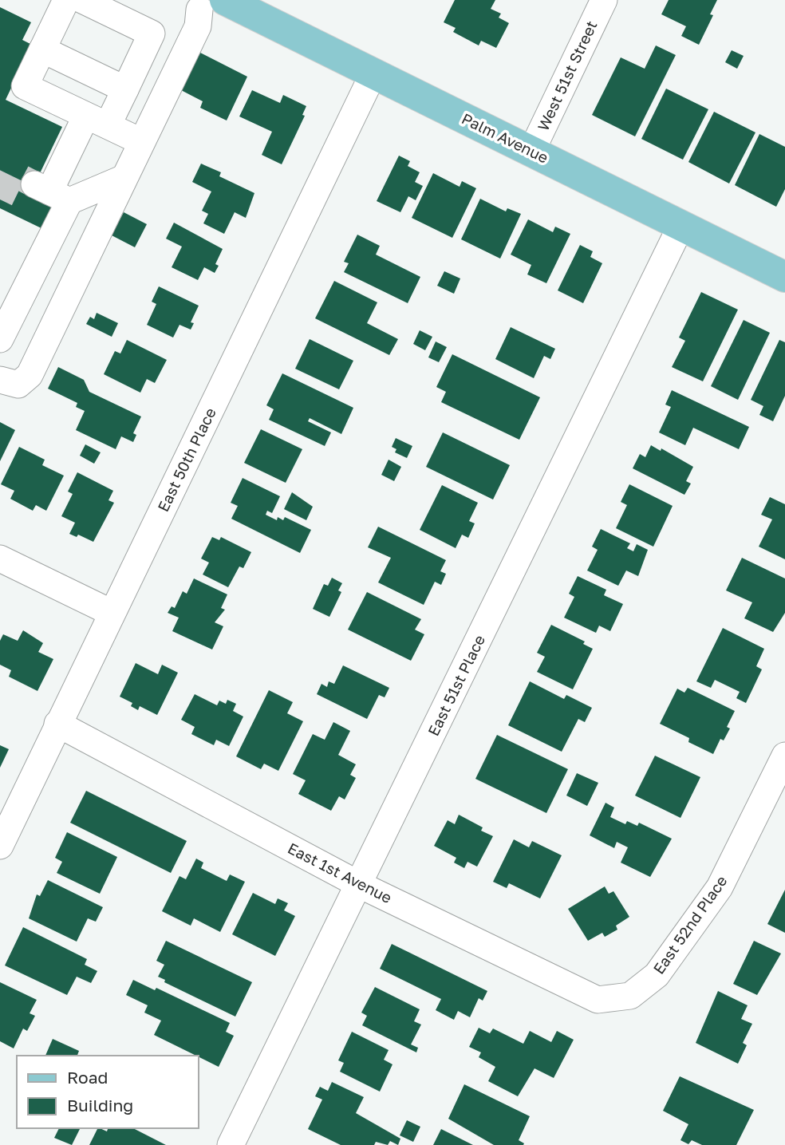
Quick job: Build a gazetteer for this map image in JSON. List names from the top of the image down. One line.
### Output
{"streets":{"main road":["Palm Avenue"],"street":["West 51st Street","East 50th Place","East 51st Place","East 1st Avenue","East 52nd Place"]},"crossings":[["West 51st Street","Palm Avenue"],["Palm Avenue","East 50th Place"],["Palm Avenue","East 51st Place"],["East 50th Place","East 1st Avenue"],["East 51st Place","East 1st Avenue"],["East 1st Avenue","East 52nd Place"]],"legend":["Road","Building"]}
